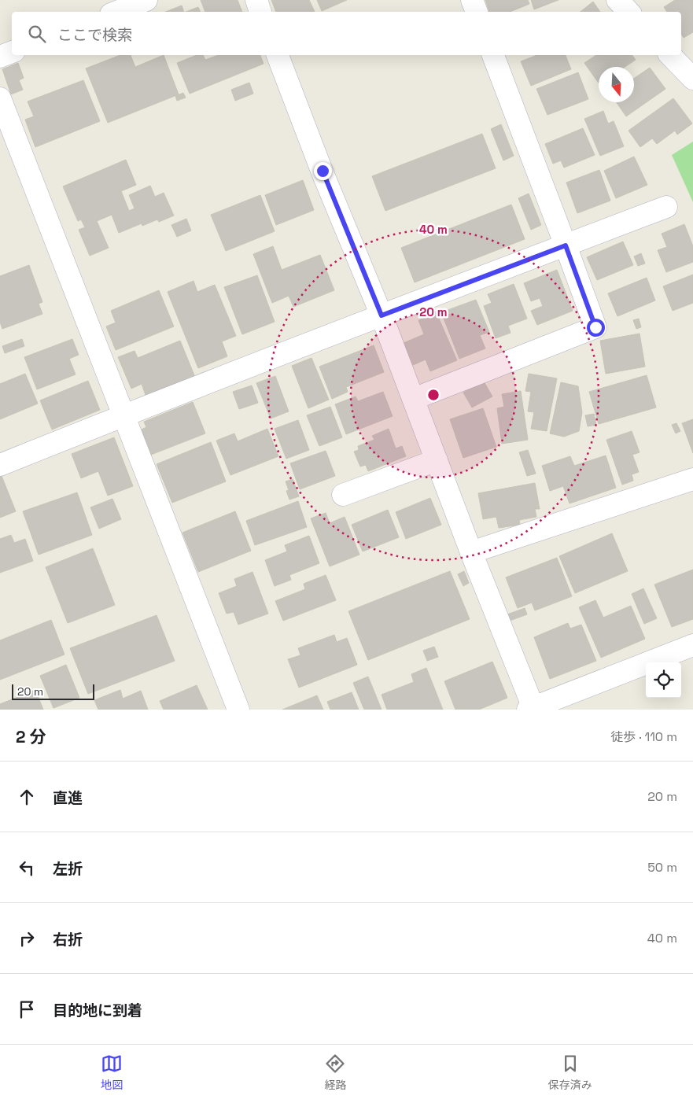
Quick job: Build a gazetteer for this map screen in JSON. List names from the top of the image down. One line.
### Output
{"scale_bar":"20 m","north":"bottom","page":{"search":"ここで検索","scale":"20 m","heading":["2 分","徒歩 · 110 m"],"list":[["直進","20 m"],["左折","50 m"],["右折","40 m"],"目的地に到着"],"nav":["地図","経路","保存済み"]},"rings":["40 m","20 m"]}
